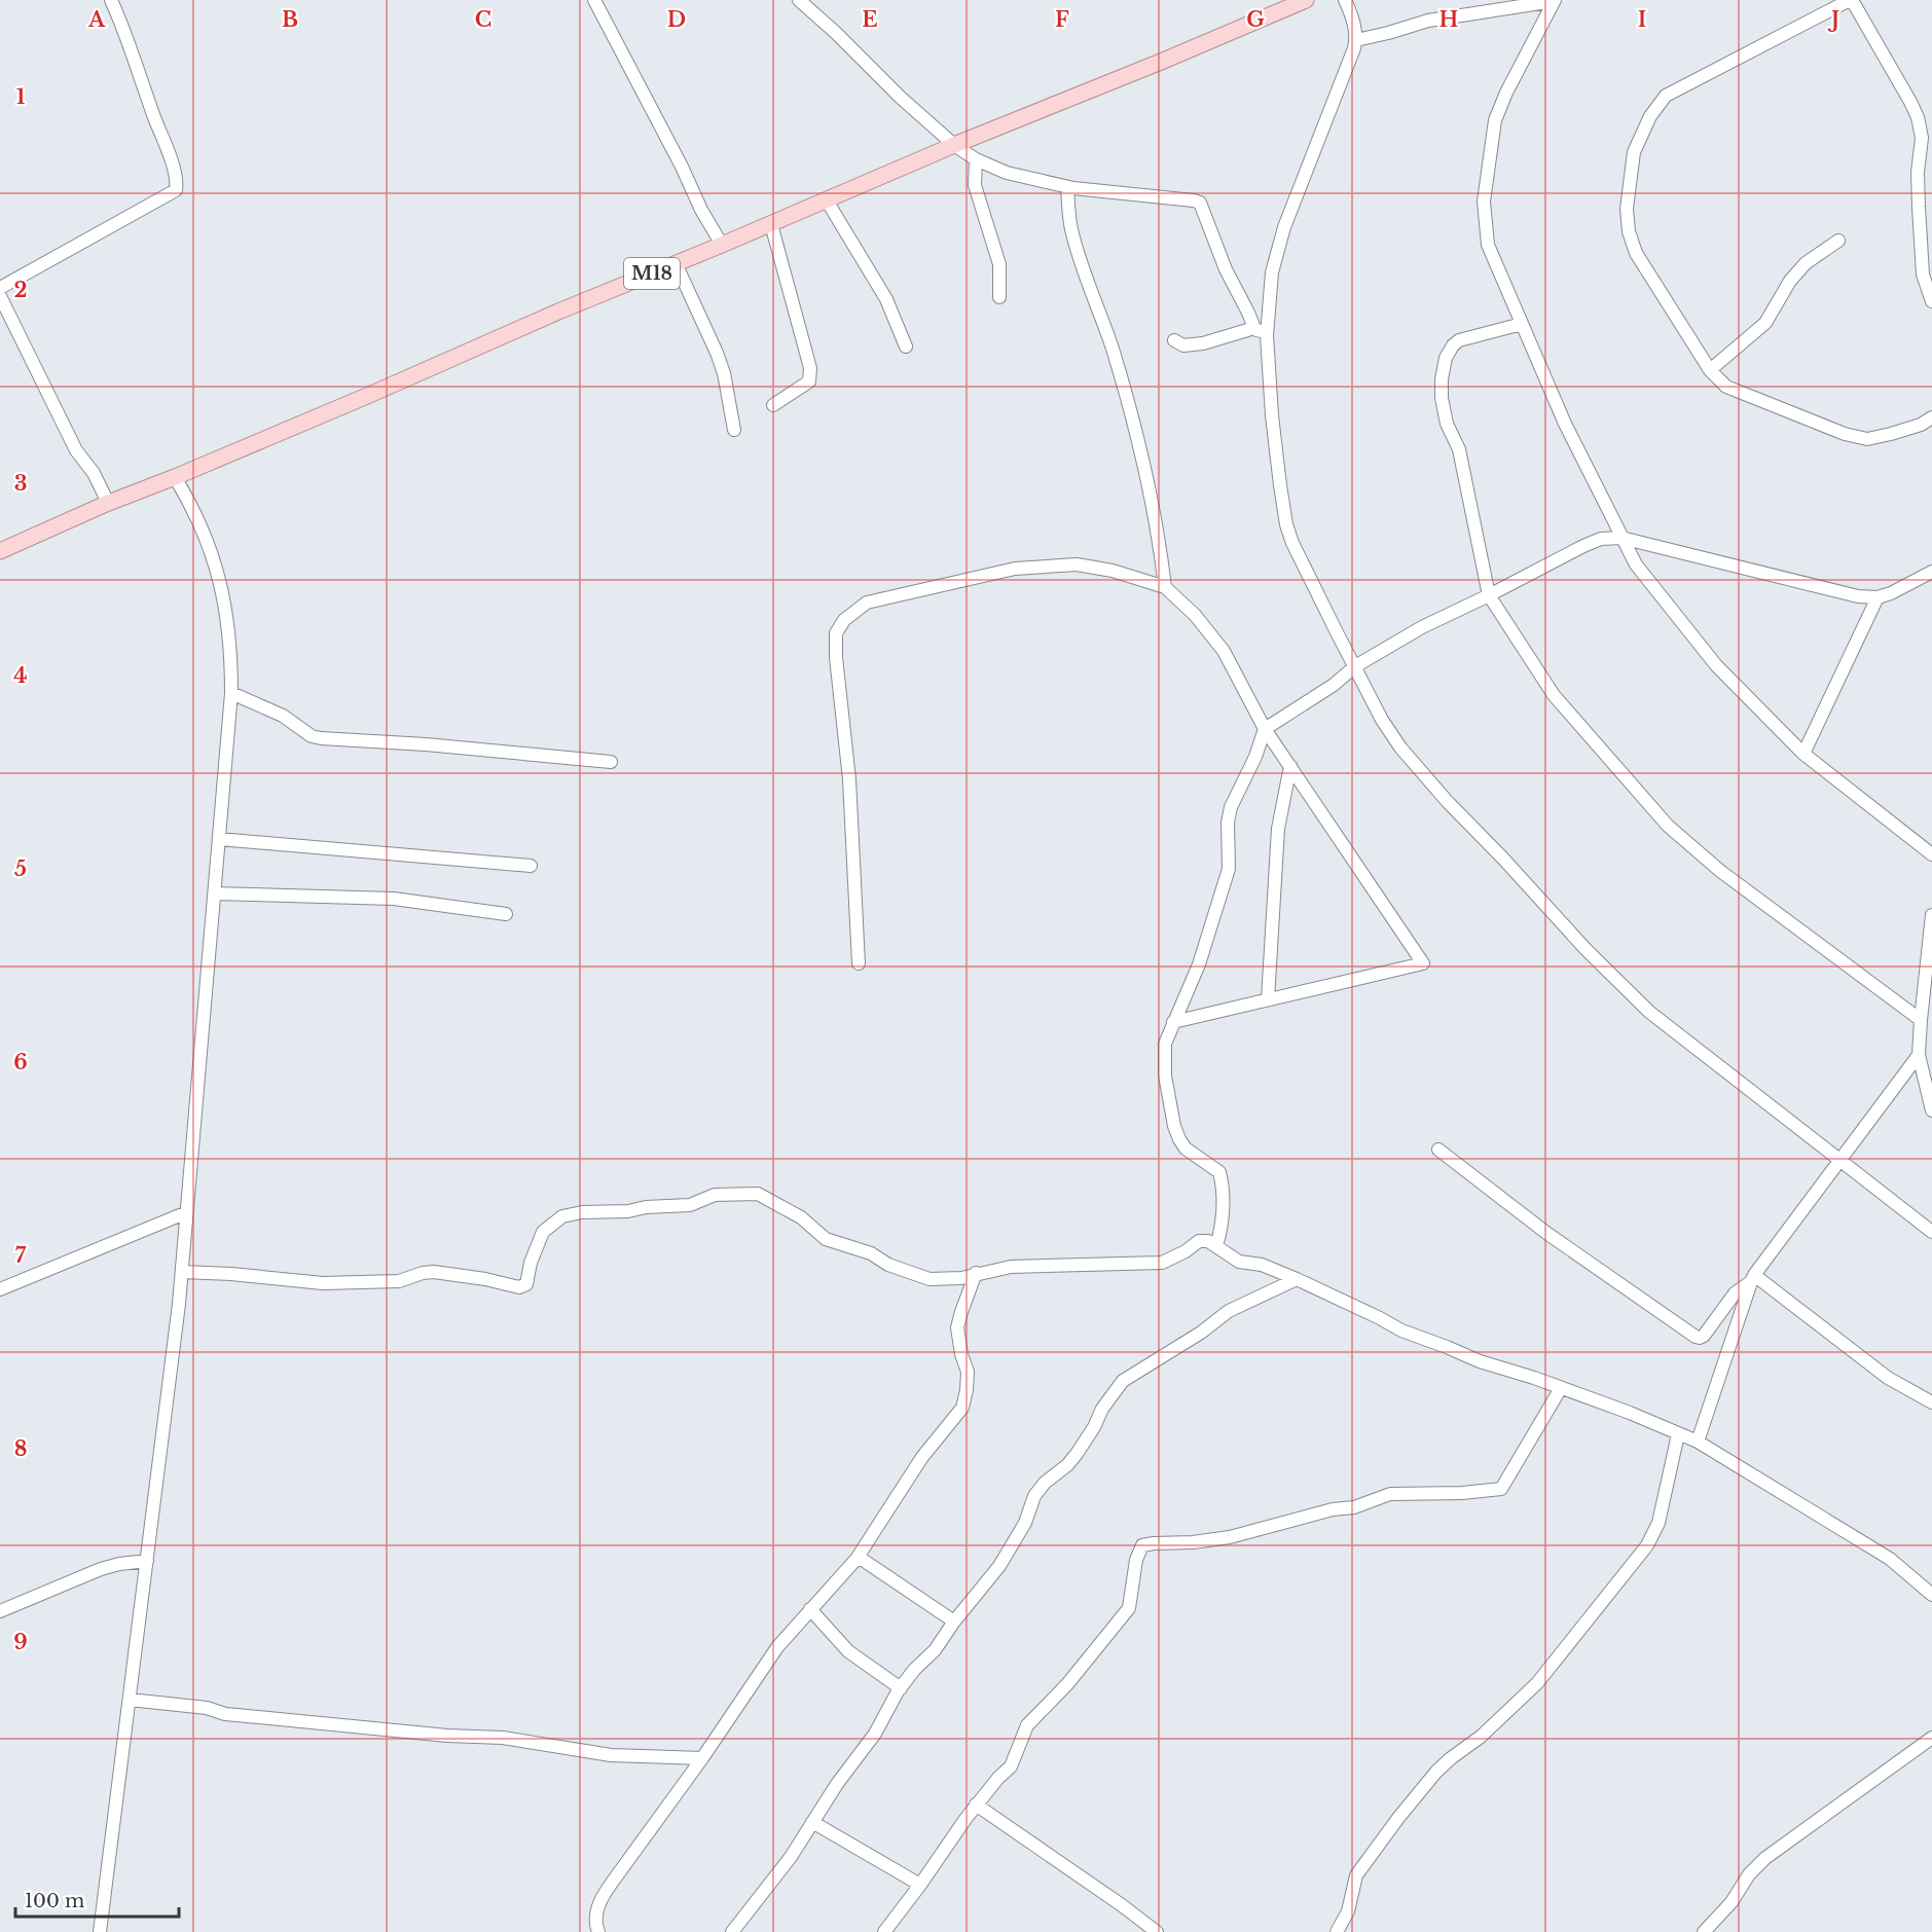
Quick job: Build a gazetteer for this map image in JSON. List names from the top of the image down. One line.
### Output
{"streets":{"main road":["M18"]},"scale_bar":"100 m","grid":{"columns":["A","B","C","D","E","F","G","H","I","J"],"rows":["1","2","3","4","5","6","7","8","9"]}}
